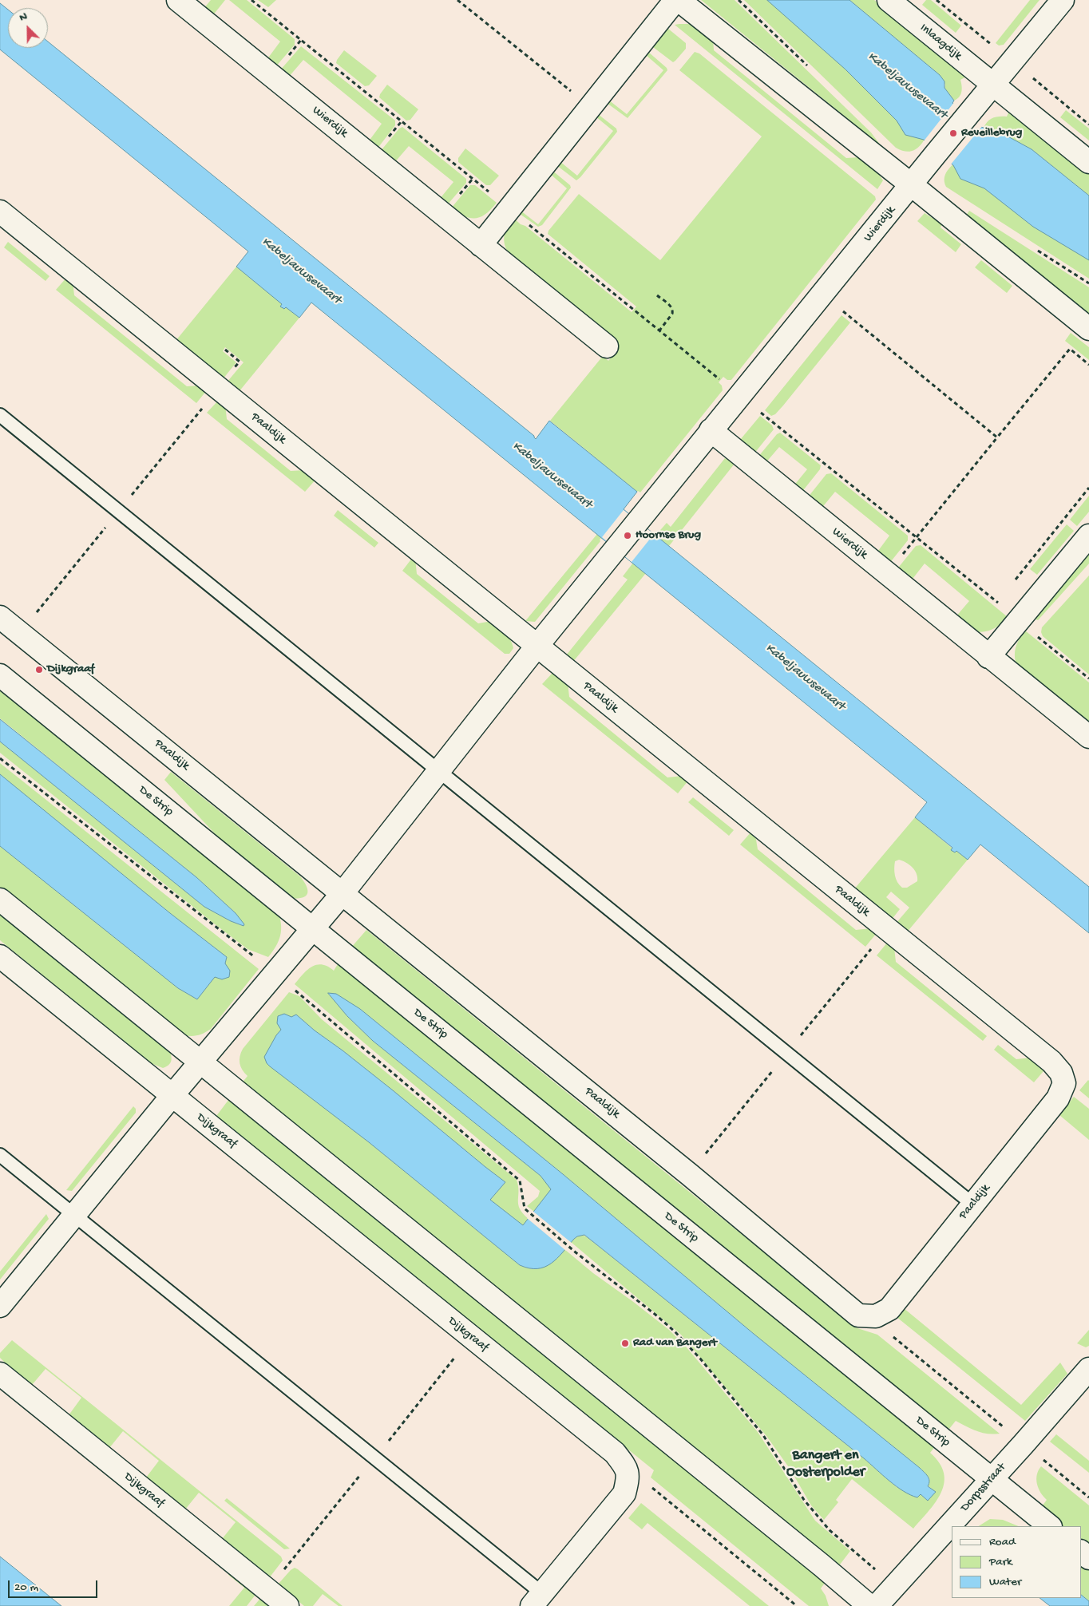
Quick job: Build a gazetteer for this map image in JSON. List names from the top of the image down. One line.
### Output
{"streets":{"street":["Inlaagdijk","Wierdijk","Paaldijk","De Strip","Dijkgraaf","Dorpsstraat"]},"crossings":[["Inlaagdijk","Wierdijk"],["Wierdijk","Paaldijk"],["De Strip","Dorpsstraat"]],"districts":["Bangert en Oosterpolder"],"water":["Kabeljauwsevaart"],"places":["Reveillebrug","Hoornse Brug","Dijkgraaf","Rad van Bangert"],"legend":["Road","Park","Water"],"scale_bar":"20 m","north":"top left"}
